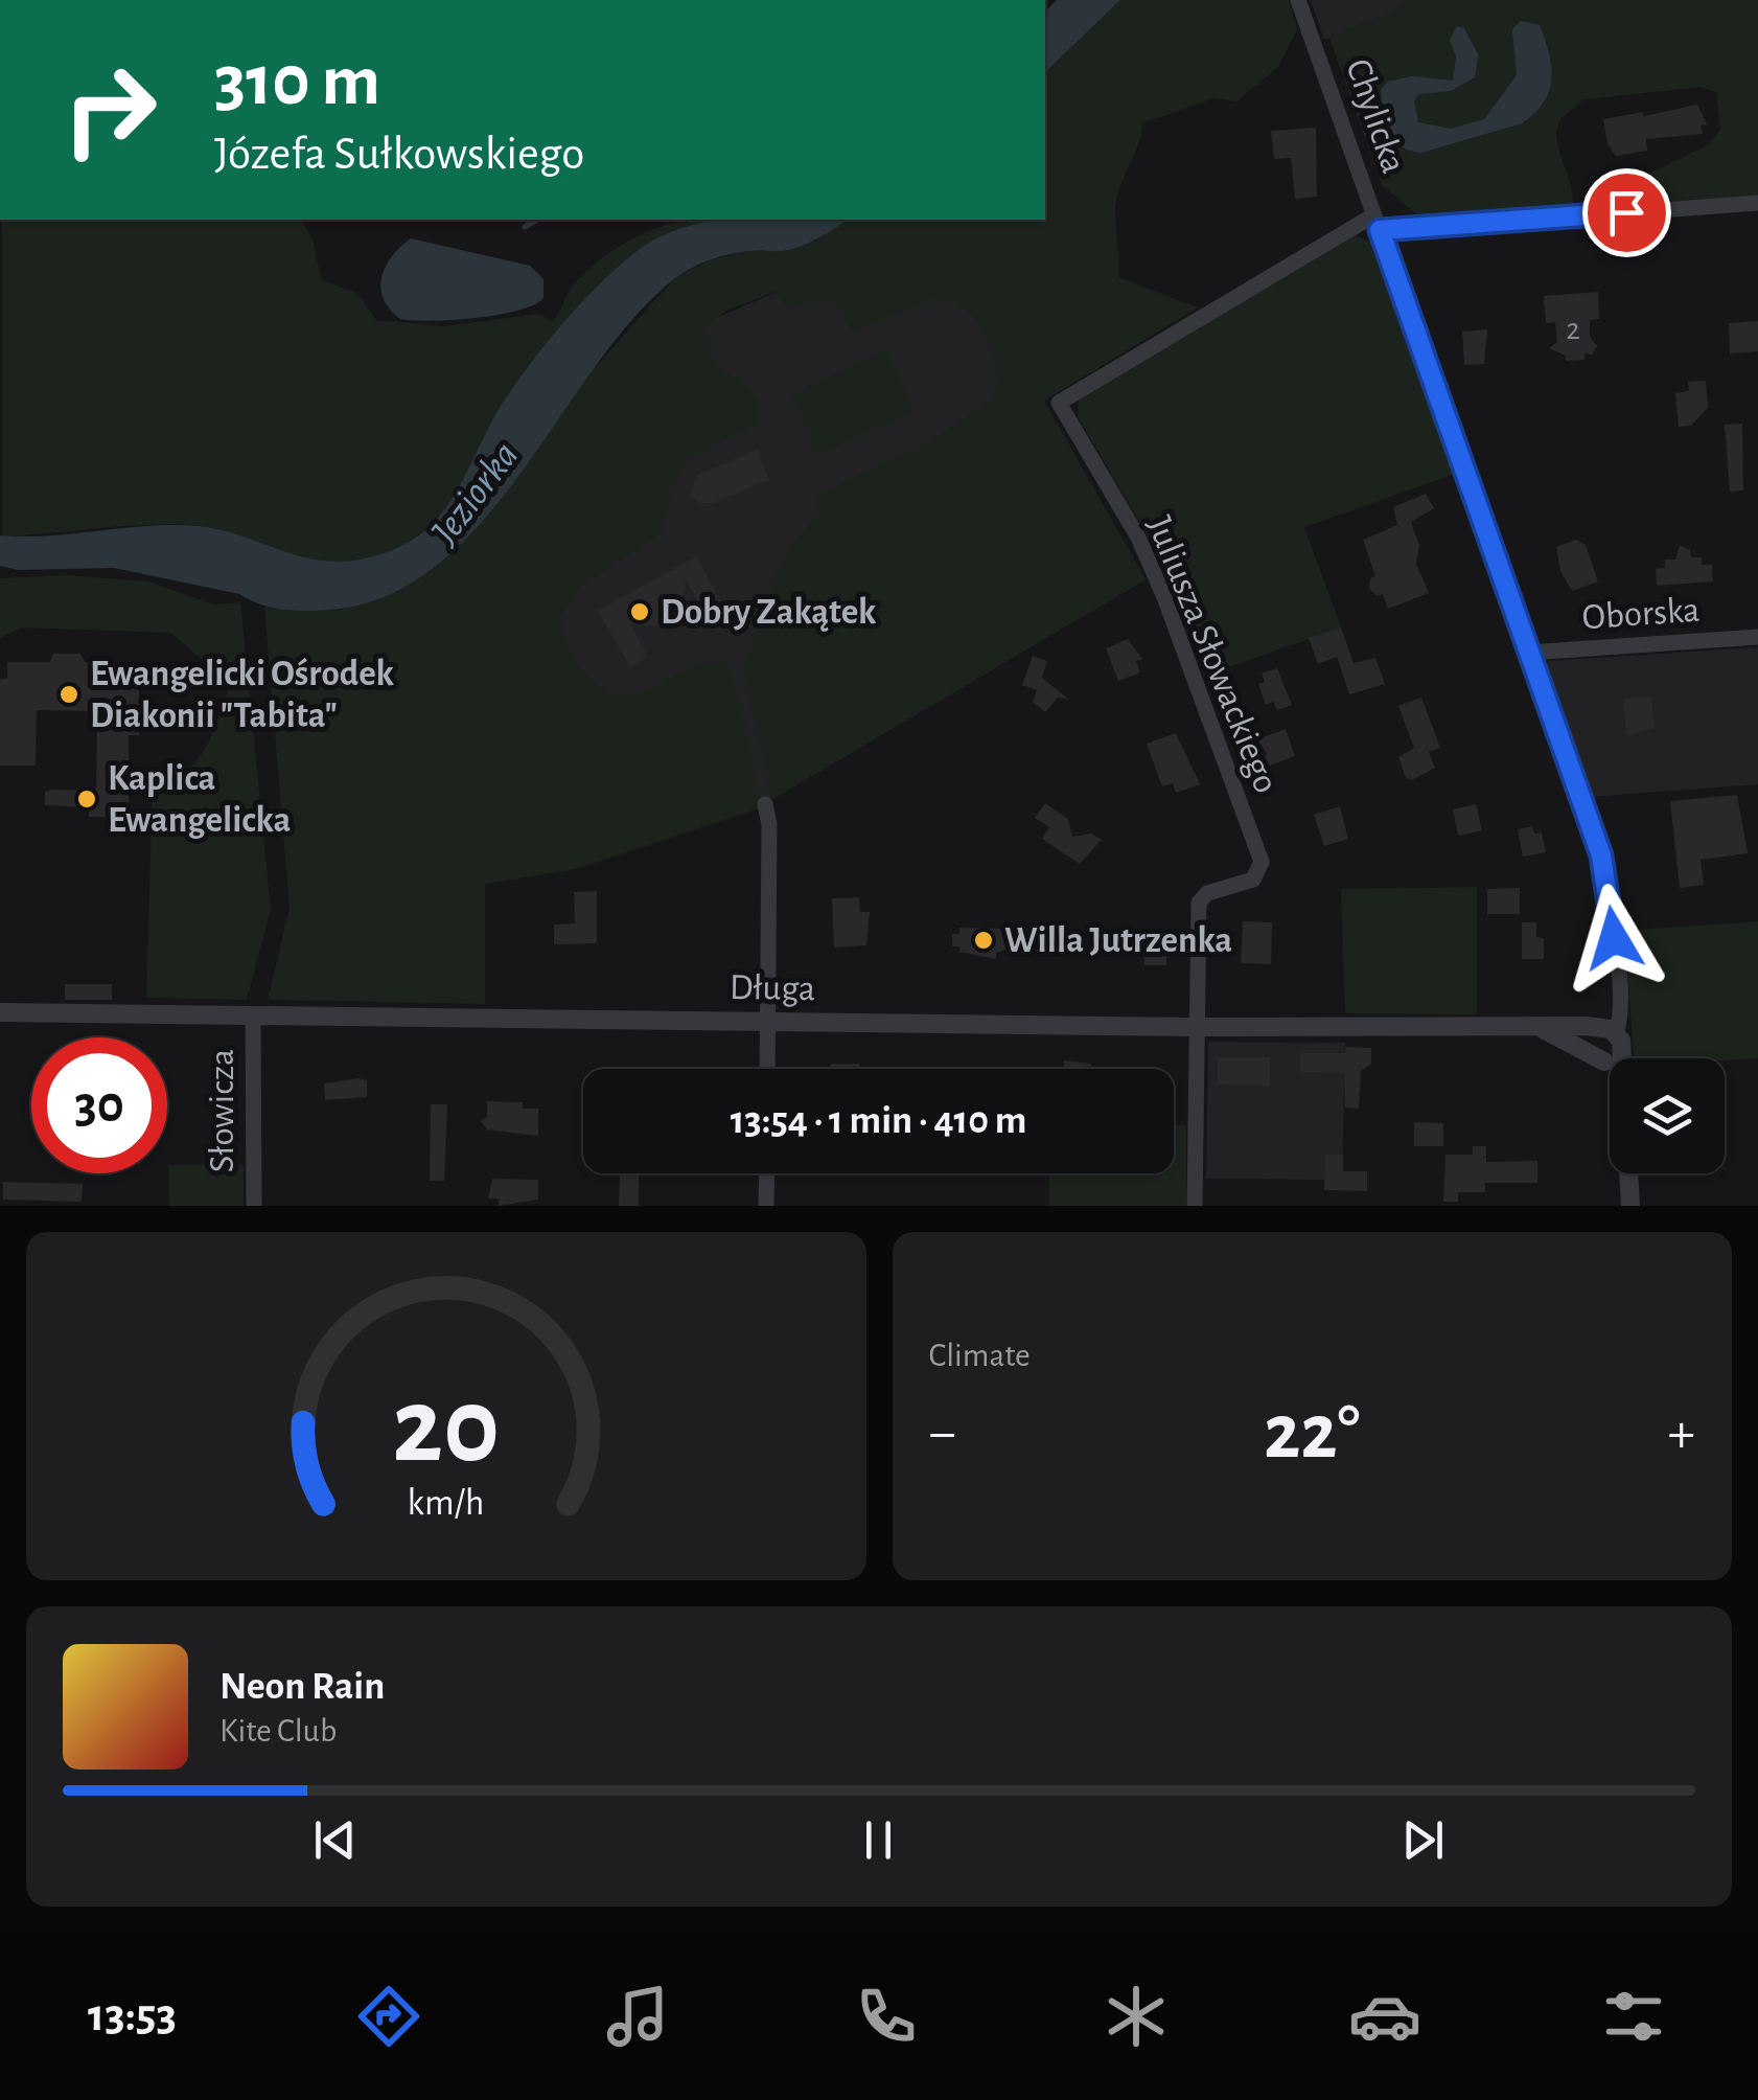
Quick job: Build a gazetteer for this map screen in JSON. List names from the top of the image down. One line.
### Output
{"streets":{"street":["Chylicka","Oborska","Juliusza Słowackiego","Długa","Słowicza"]},"crossings":[["Chylicka","Oborska"],["Chylicka","Juliusza Słowackiego"],["Chylicka","Długa"],["Juliusza Słowackiego","Długa"],["Długa","Słowicza"]],"water":["Jeziorka"],"places":["Dobry Zakątek","Ewangelicki Ośrodek Diakonii \"Tabita\"","Kaplica Ewangelicka","Willa Jutrzenka"],"house_numbers":["2"],"page":{"turn":["310 m","Józefa Sułkowskiego"],"limit":"30","trip":"13:54 · 1 min · 410 m","tile":"Climate","heat":["−","22°","+"],"song":["Neon Rain","Kite Club"],"tabs":"13:53","gauge":["20","km/h"]}}
